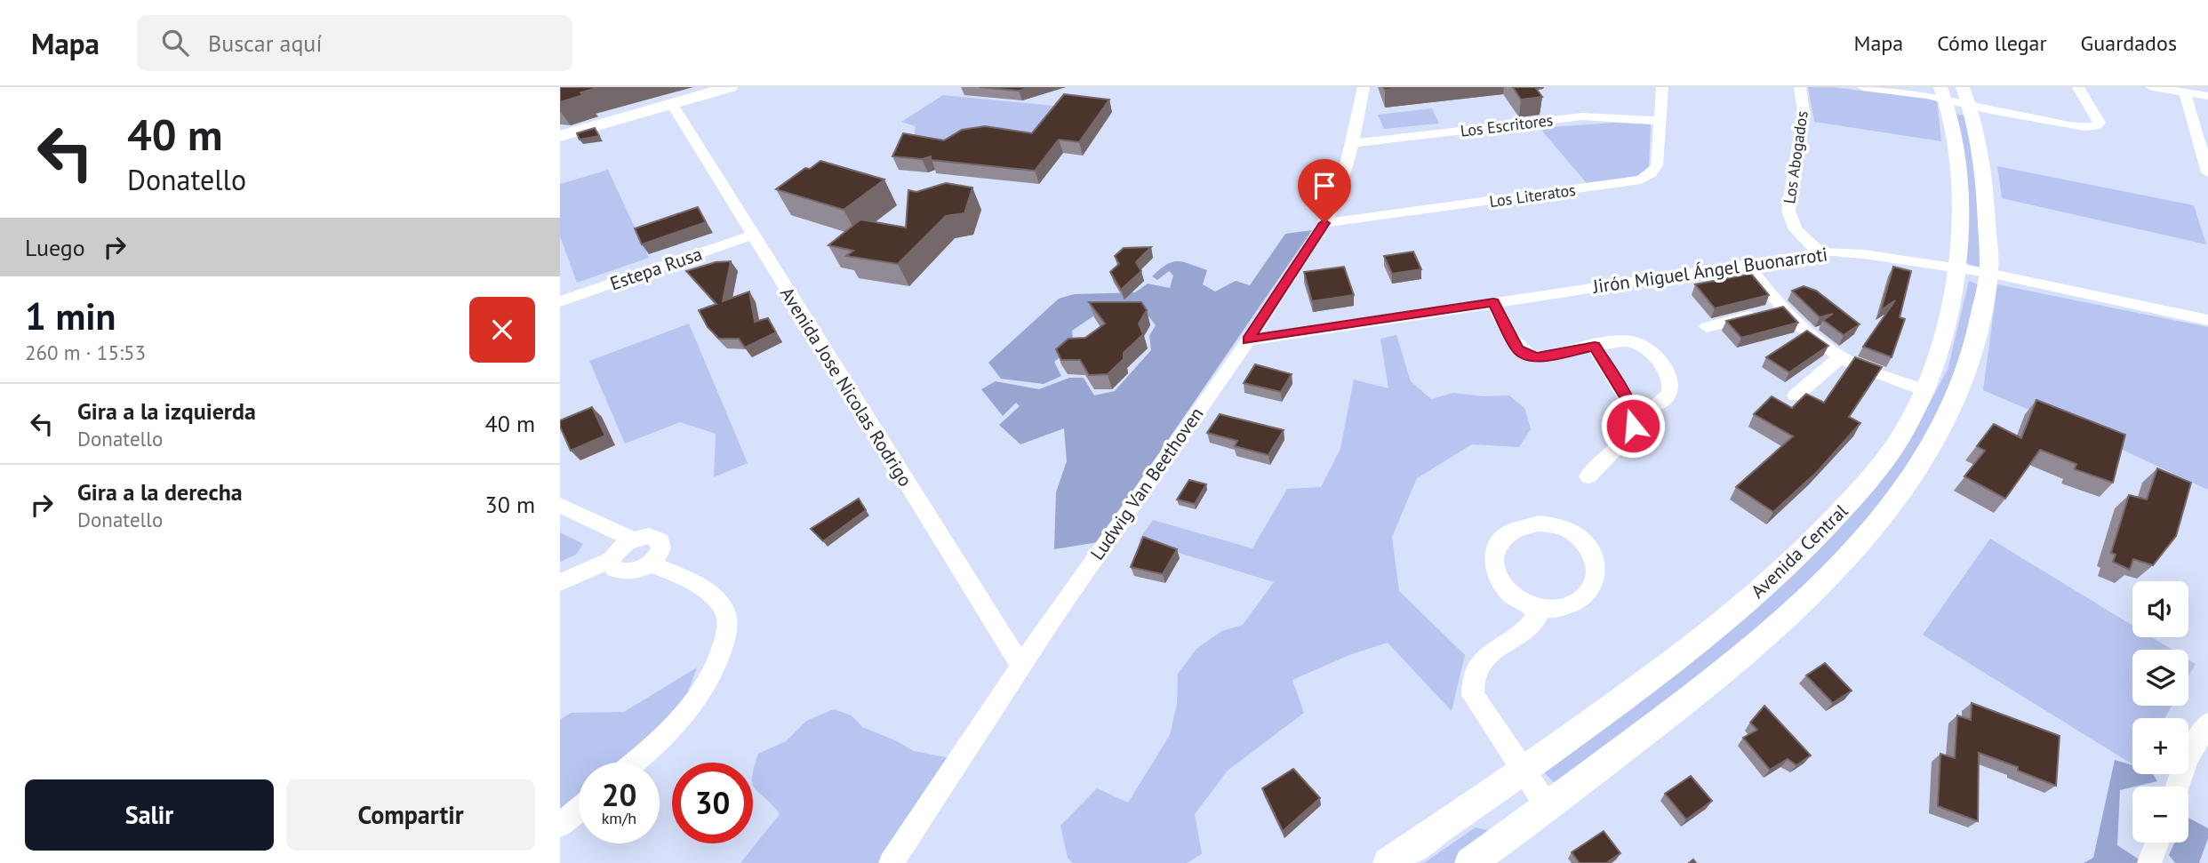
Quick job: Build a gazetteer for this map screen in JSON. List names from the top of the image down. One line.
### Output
{"streets":{"street":["Los Escritores","Los Abogados","Los Literatos","Estepa Rusa","Jirón Miguel Ángel Buonarroti","Avenida Jose Nicolas Rodrigo","Ludwig Van Beethoven","Avenida Central"]},"crossings":[["Los Escritores","Los Literatos"],["Los Escritores","Ludwig Van Beethoven"],["Los Abogados","Jirón Miguel Ángel Buonarroti"],["Los Literatos","Ludwig Van Beethoven"],["Estepa Rusa","Avenida Jose Nicolas Rodrigo"],["Jirón Miguel Ángel Buonarroti","Ludwig Van Beethoven"],["Jirón Miguel Ángel Buonarroti","Avenida Central"],["Avenida Jose Nicolas Rodrigo","Ludwig Van Beethoven"]],"page":{"header":"Mapa","search":"Buscar aquí","nav":["Mapa","Cómo llegar","Guardados"],"turn":["40 m","Donatello"],"then":"Luego","heading":["1 min","260 m · 15:53"],"list":[{"name":"Gira a la izquierda","note":"Donatello","value":"40 m"},{"name":"Gira a la derecha","note":"Donatello","value":"30 m"}],"map_buttons":["+","−"],"speed":"20 km/h","limit":"30","buttons":["Salir","Compartir"]}}
